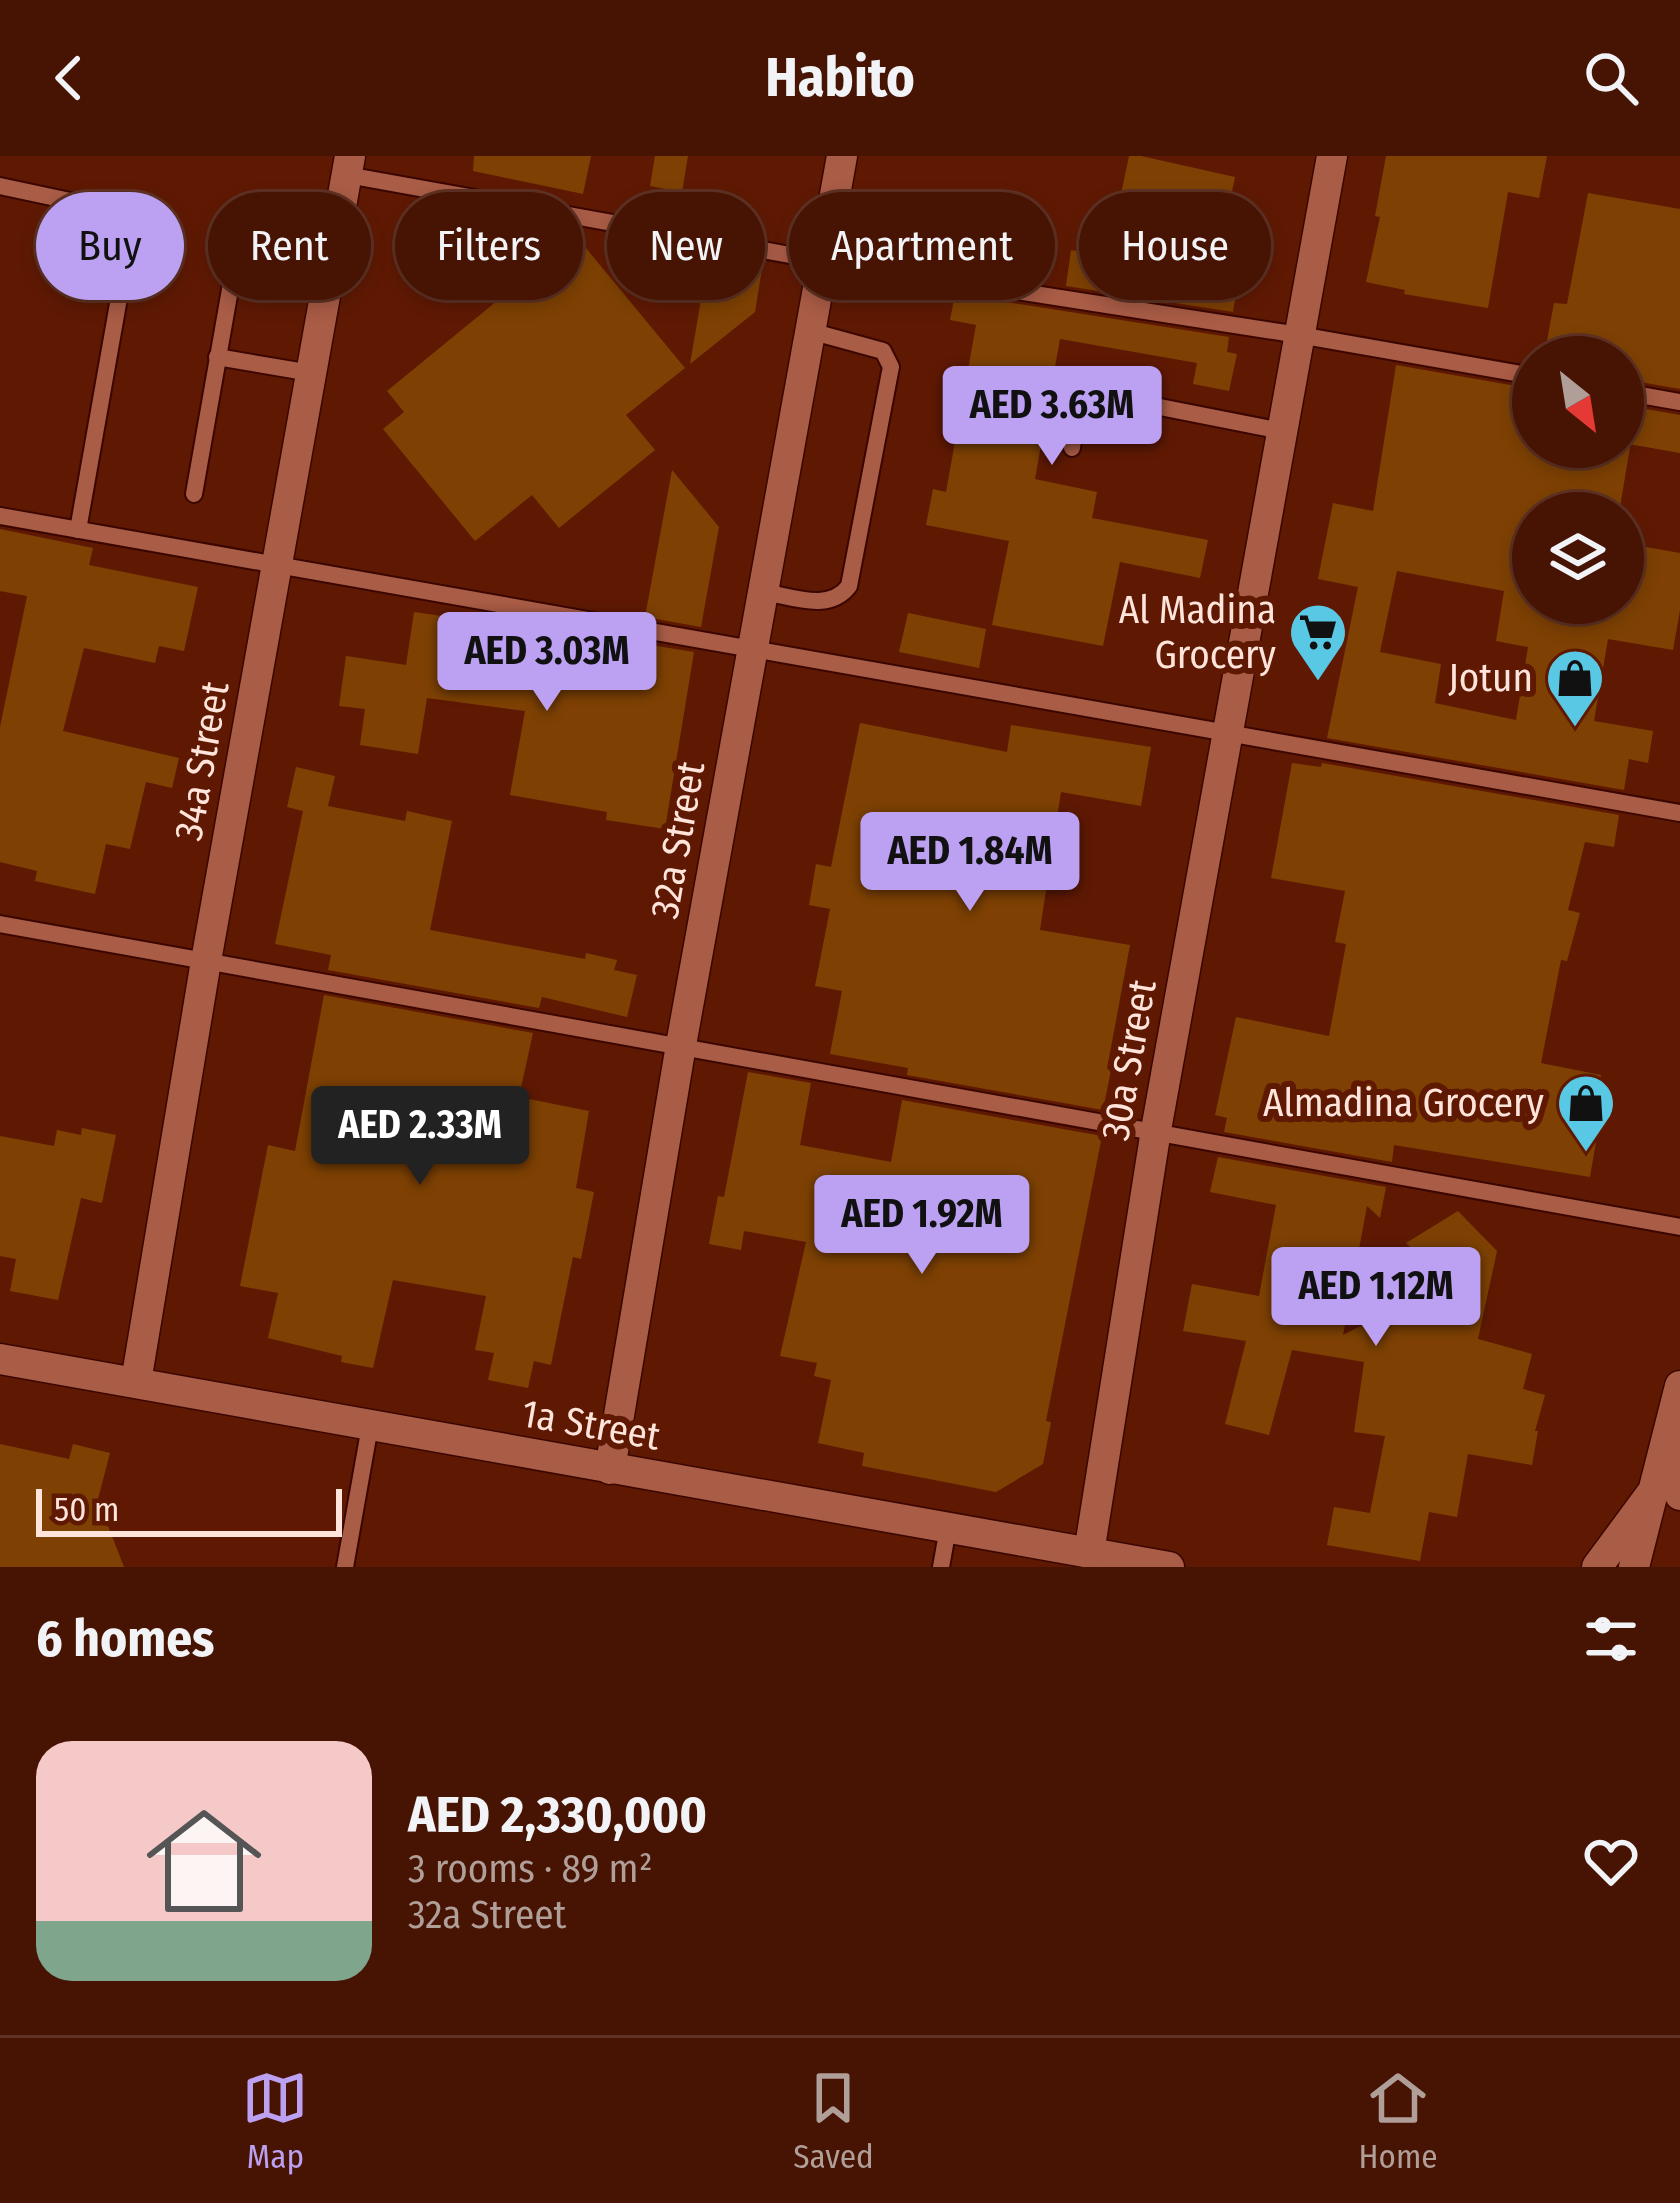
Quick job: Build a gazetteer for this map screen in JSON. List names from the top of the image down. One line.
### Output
{"streets":{"street":["34a Street","32a Street","30a Street","1a Street"]},"crossings":[["34a Street","1a Street"],["32a Street","1a Street"],["30a Street","1a Street"]],"places":{"supermarket":["Al Madina Grocery"],"shop":["Jotun","Almadina Grocery"]},"scale_bar":"50 m","north":"bottom right","page":{"header":"Habito","chip":["Buy","Rent","Filters","New","Apartment","House"],"price":["AED 3.63M","AED 3.03M","AED 1.84M","AED 2.33M","AED 1.92M","AED 1.12M"],"scale":"50 m","heading":"6 homes","list":[{"name":"AED 2,330,000","note":"3 rooms · 89 m² · 32a Street"}],"tabs":["Map","Saved","Home"]}}
